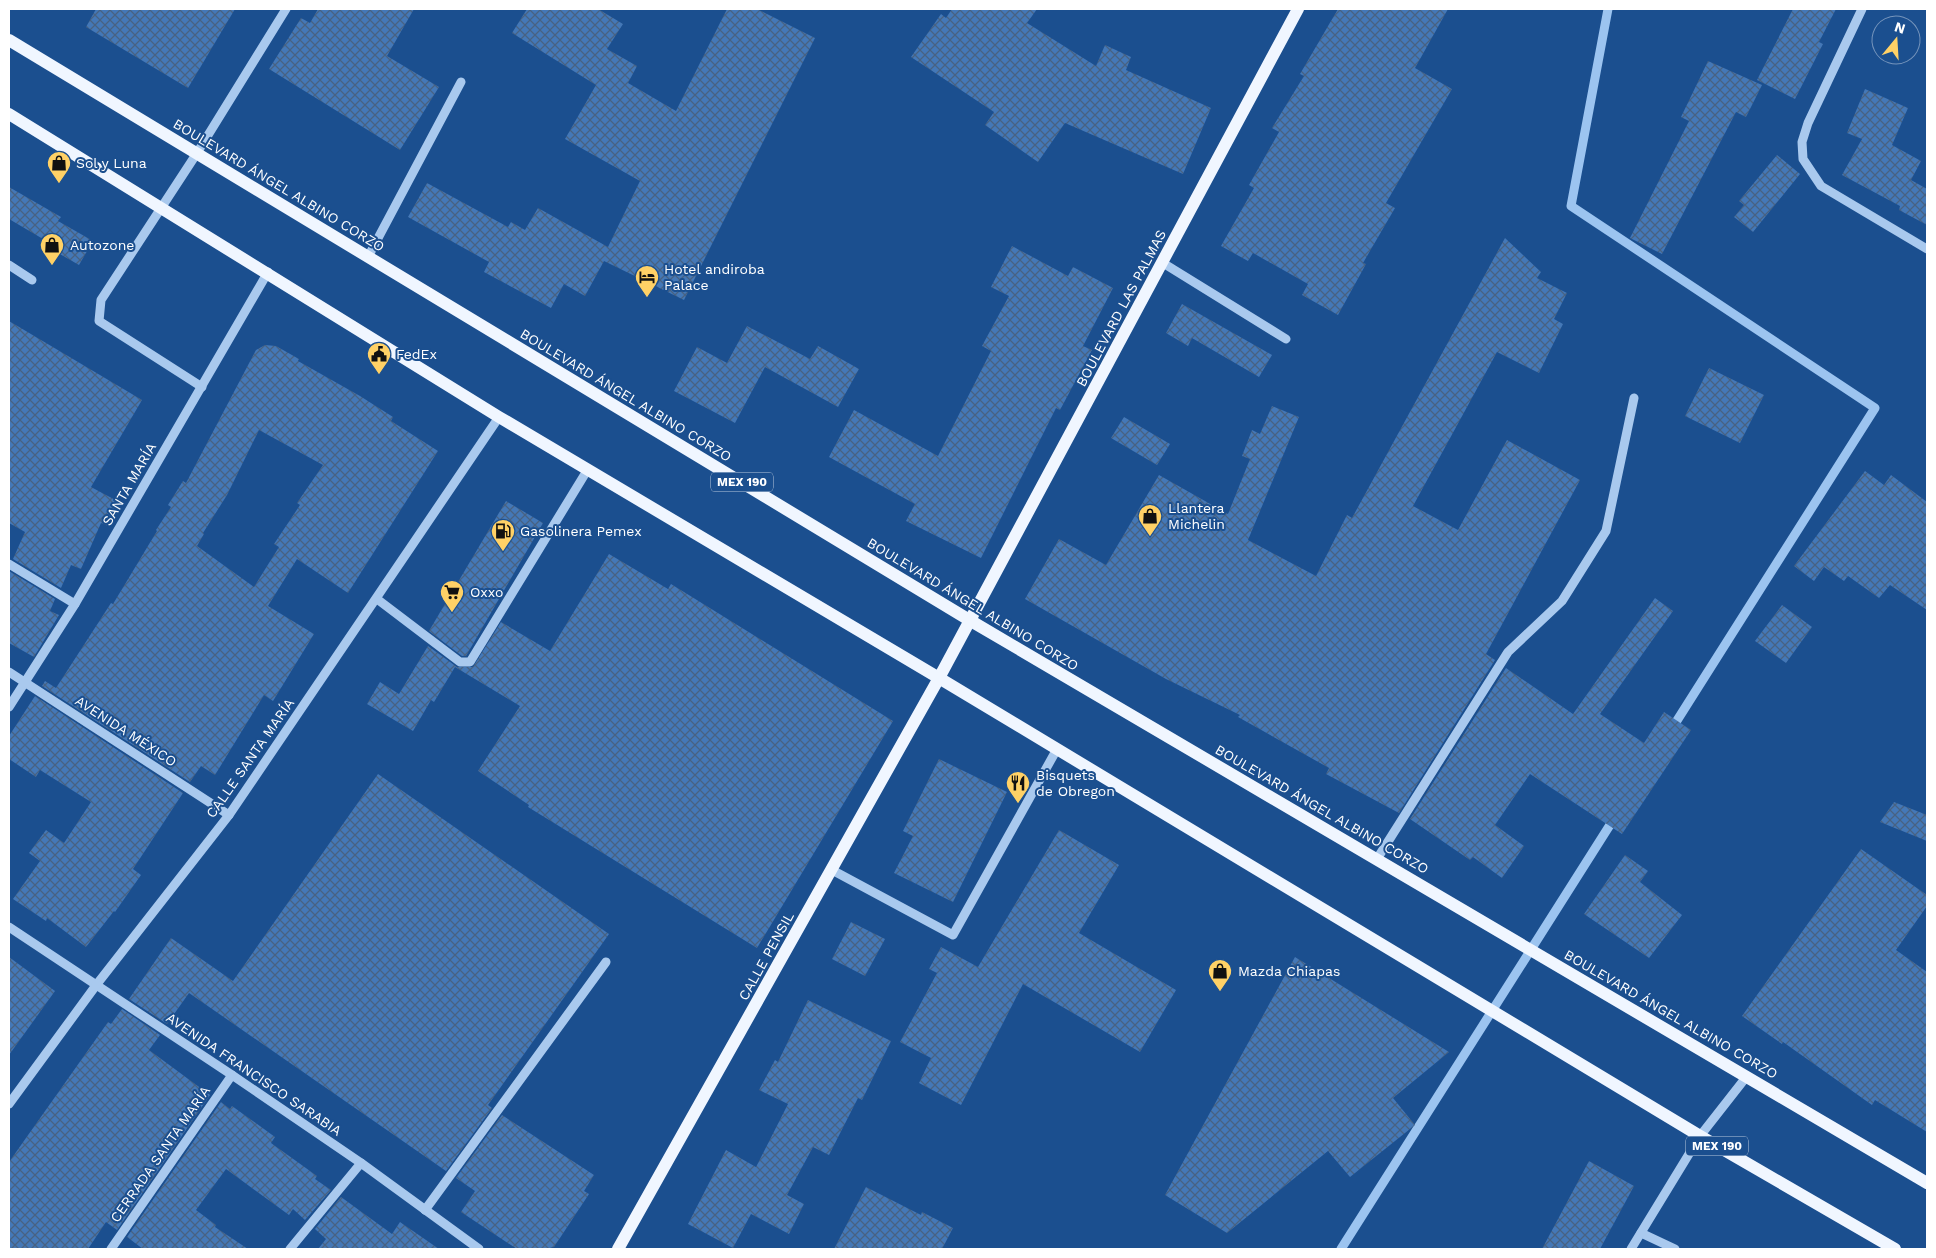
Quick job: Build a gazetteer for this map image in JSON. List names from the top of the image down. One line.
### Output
{"streets":{"main road":["BOULEVARD ÁNGEL ALBINO CORZO","BOULEVARD LAS PALMAS","MEX 190","CALLE PENSIL"],"street":["SANTA MARÍA","AVENIDA MÉXICO","CALLE SANTA MARÍA","AVENIDA FRANCISCO SARABIA","CERRADA SANTA MARÍA"]},"crossings":[["BOULEVARD ÁNGEL ALBINO CORZO","BOULEVARD LAS PALMAS"],["BOULEVARD LAS PALMAS","MEX 190"],["BOULEVARD LAS PALMAS","CALLE PENSIL"],["MEX 190","SANTA MARÍA"],["MEX 190","CALLE SANTA MARÍA"],["MEX 190","CALLE PENSIL"],["SANTA MARÍA","AVENIDA MÉXICO"],["AVENIDA MÉXICO","CALLE SANTA MARÍA"],["CALLE SANTA MARÍA","AVENIDA FRANCISCO SARABIA"],["AVENIDA FRANCISCO SARABIA","CERRADA SANTA MARÍA"]],"places":{"shop":["Sol y Luna","Autozone","Llantera Michelin","Mazda Chiapas"],"hotel":["Hotel andiroba Palace"],"public building":["FedEx"],"fuel station":["Gasolinera Pemex"],"supermarket":["Oxxo"],"restaurant":["Bisquets de Obregon"]},"north":"top"}
